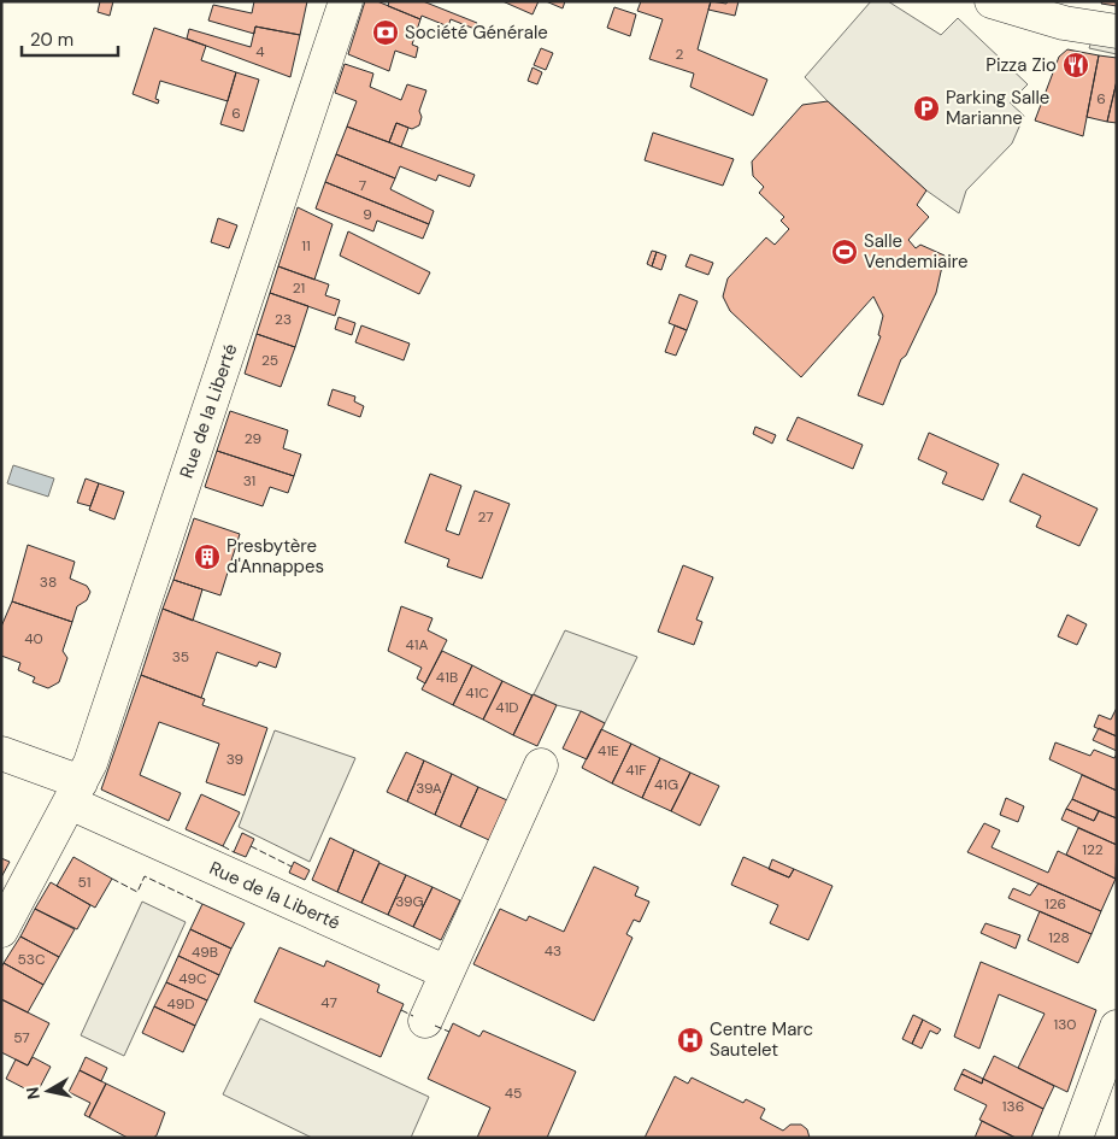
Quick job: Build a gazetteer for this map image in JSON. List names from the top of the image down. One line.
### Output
{"streets":{"street":["Rue de la Liberté"]},"places":{"bank":["Société Générale"],"restaurant":["Pizza Zio"],"parking":["Parking Salle Marianne"],"sports":["Salle Vendemiaire"],"building":["Presbytère d'Annappes"],"hospital":["Centre Marc Sautelet"]},"house_numbers":["4","2","6","6","7","9","11","21","23","25","29","31","27","38","40","41A","35","41B","41C","41D","41E","39","41F","41G","39A","122","51","39G","126","128","43","49B","53C","49C","47","49D","130","57","45","136"],"scale_bar":"20 m","north":"left"}
